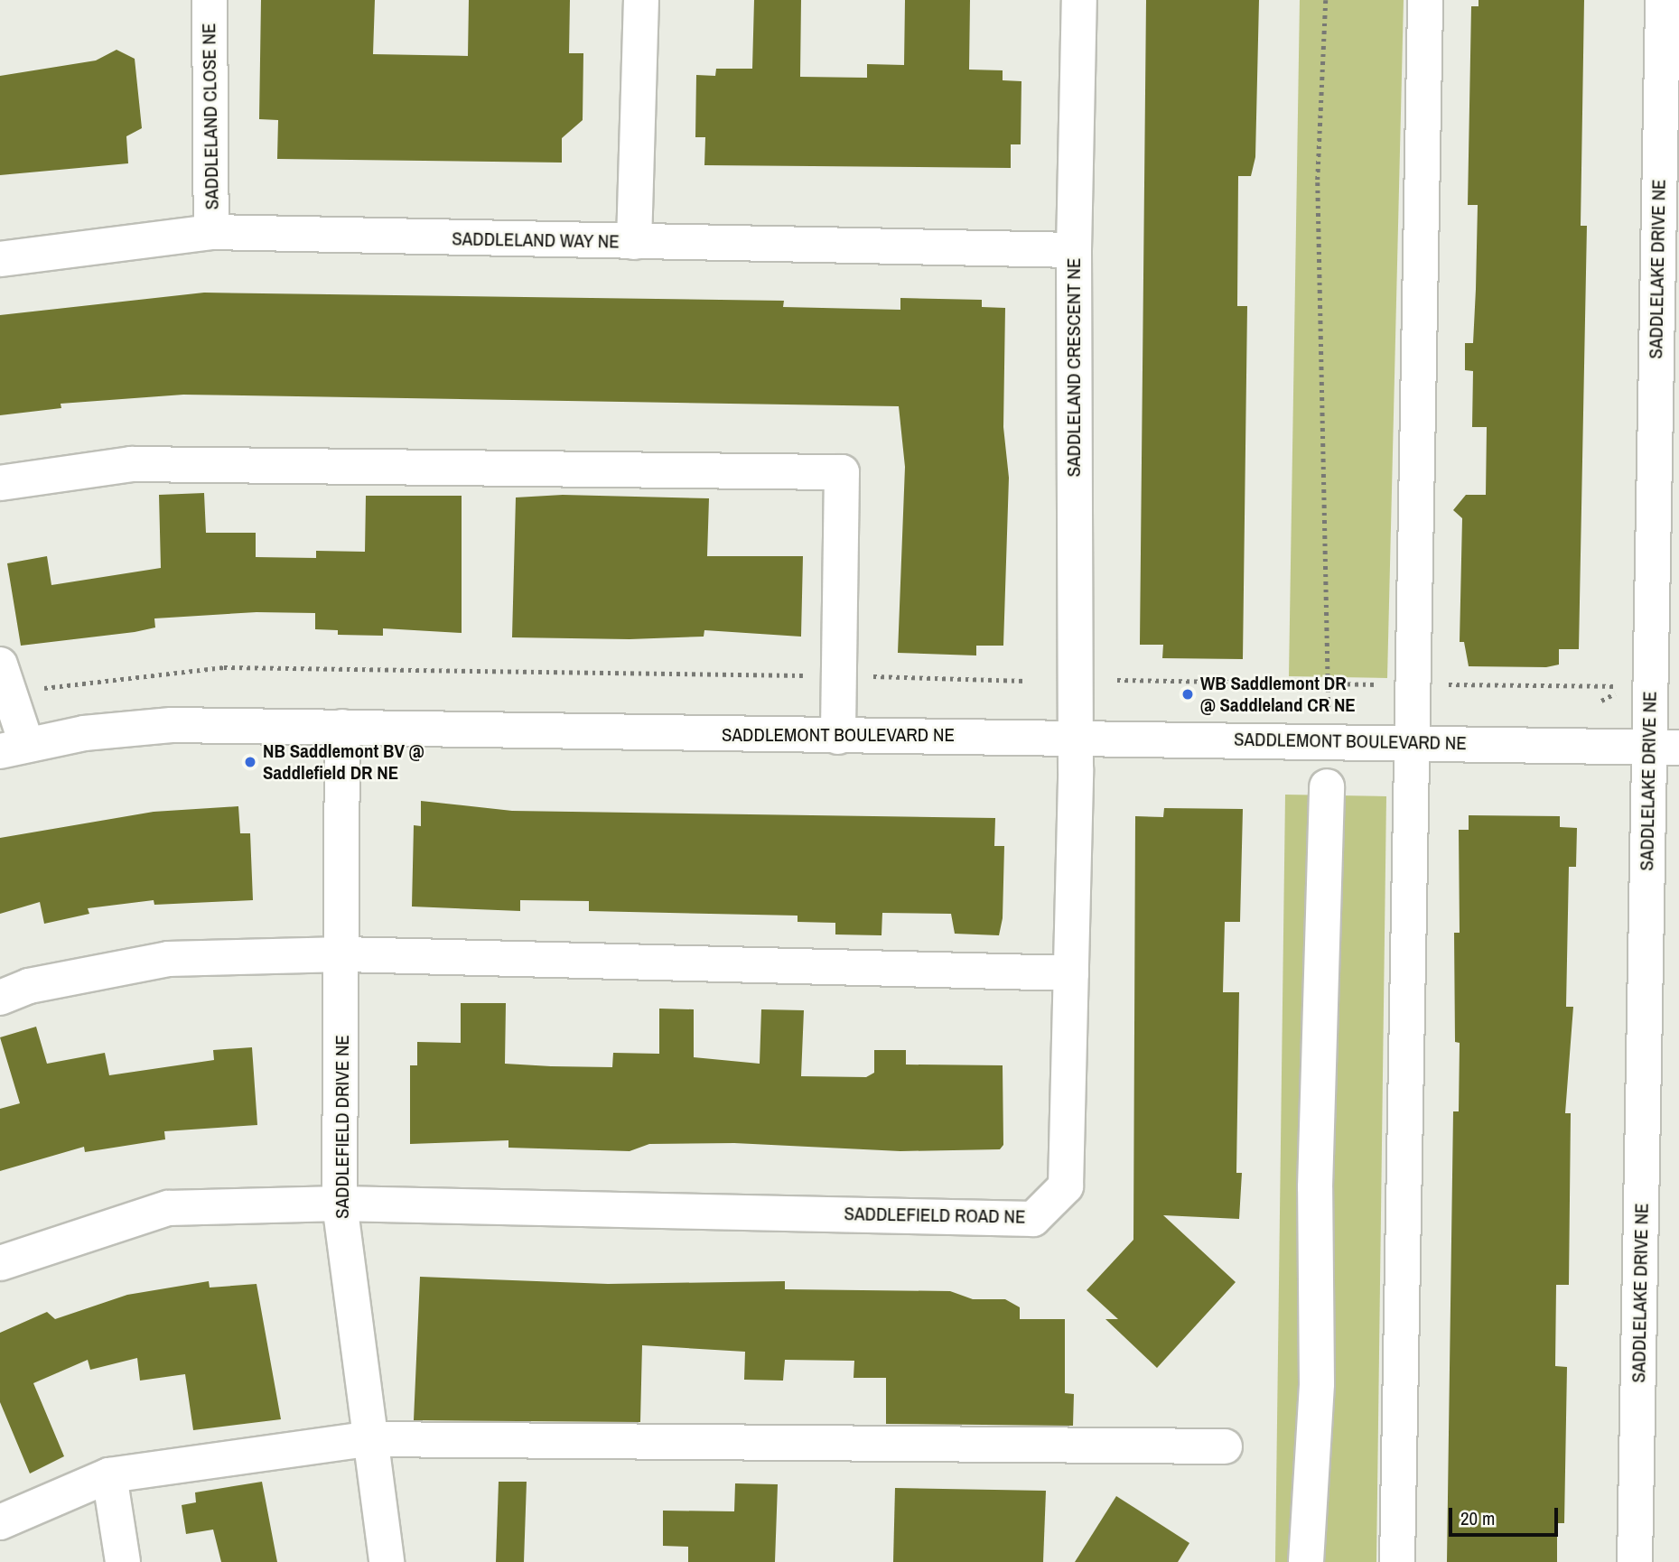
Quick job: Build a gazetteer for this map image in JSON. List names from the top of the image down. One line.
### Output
{"streets":{"street":["SADDLELAND CLOSE NE","SADDLELAND WAY NE","SADDLELAKE DRIVE NE","SADDLELAND CRESCENT NE","SADDLEMONT BOULEVARD NE","SADDLEFIELD DRIVE NE","SADDLEFIELD ROAD NE"]},"crossings":[["SADDLELAND CLOSE NE","SADDLELAND WAY NE"],["SADDLELAND WAY NE","SADDLELAND CRESCENT NE"],["SADDLELAKE DRIVE NE","SADDLEMONT BOULEVARD NE"],["SADDLELAND CRESCENT NE","SADDLEMONT BOULEVARD NE"],["SADDLELAND CRESCENT NE","SADDLEFIELD ROAD NE"],["SADDLEMONT BOULEVARD NE","SADDLEFIELD DRIVE NE"],["SADDLEMONT BOULEVARD NE","SADDLEFIELD ROAD NE"],["SADDLEFIELD DRIVE NE","SADDLEFIELD ROAD NE"]],"places":["WB Saddlemont DR @ Saddleland CR NE","NB Saddlemont BV @ Saddlefield DR NE"],"scale_bar":"20 m"}
